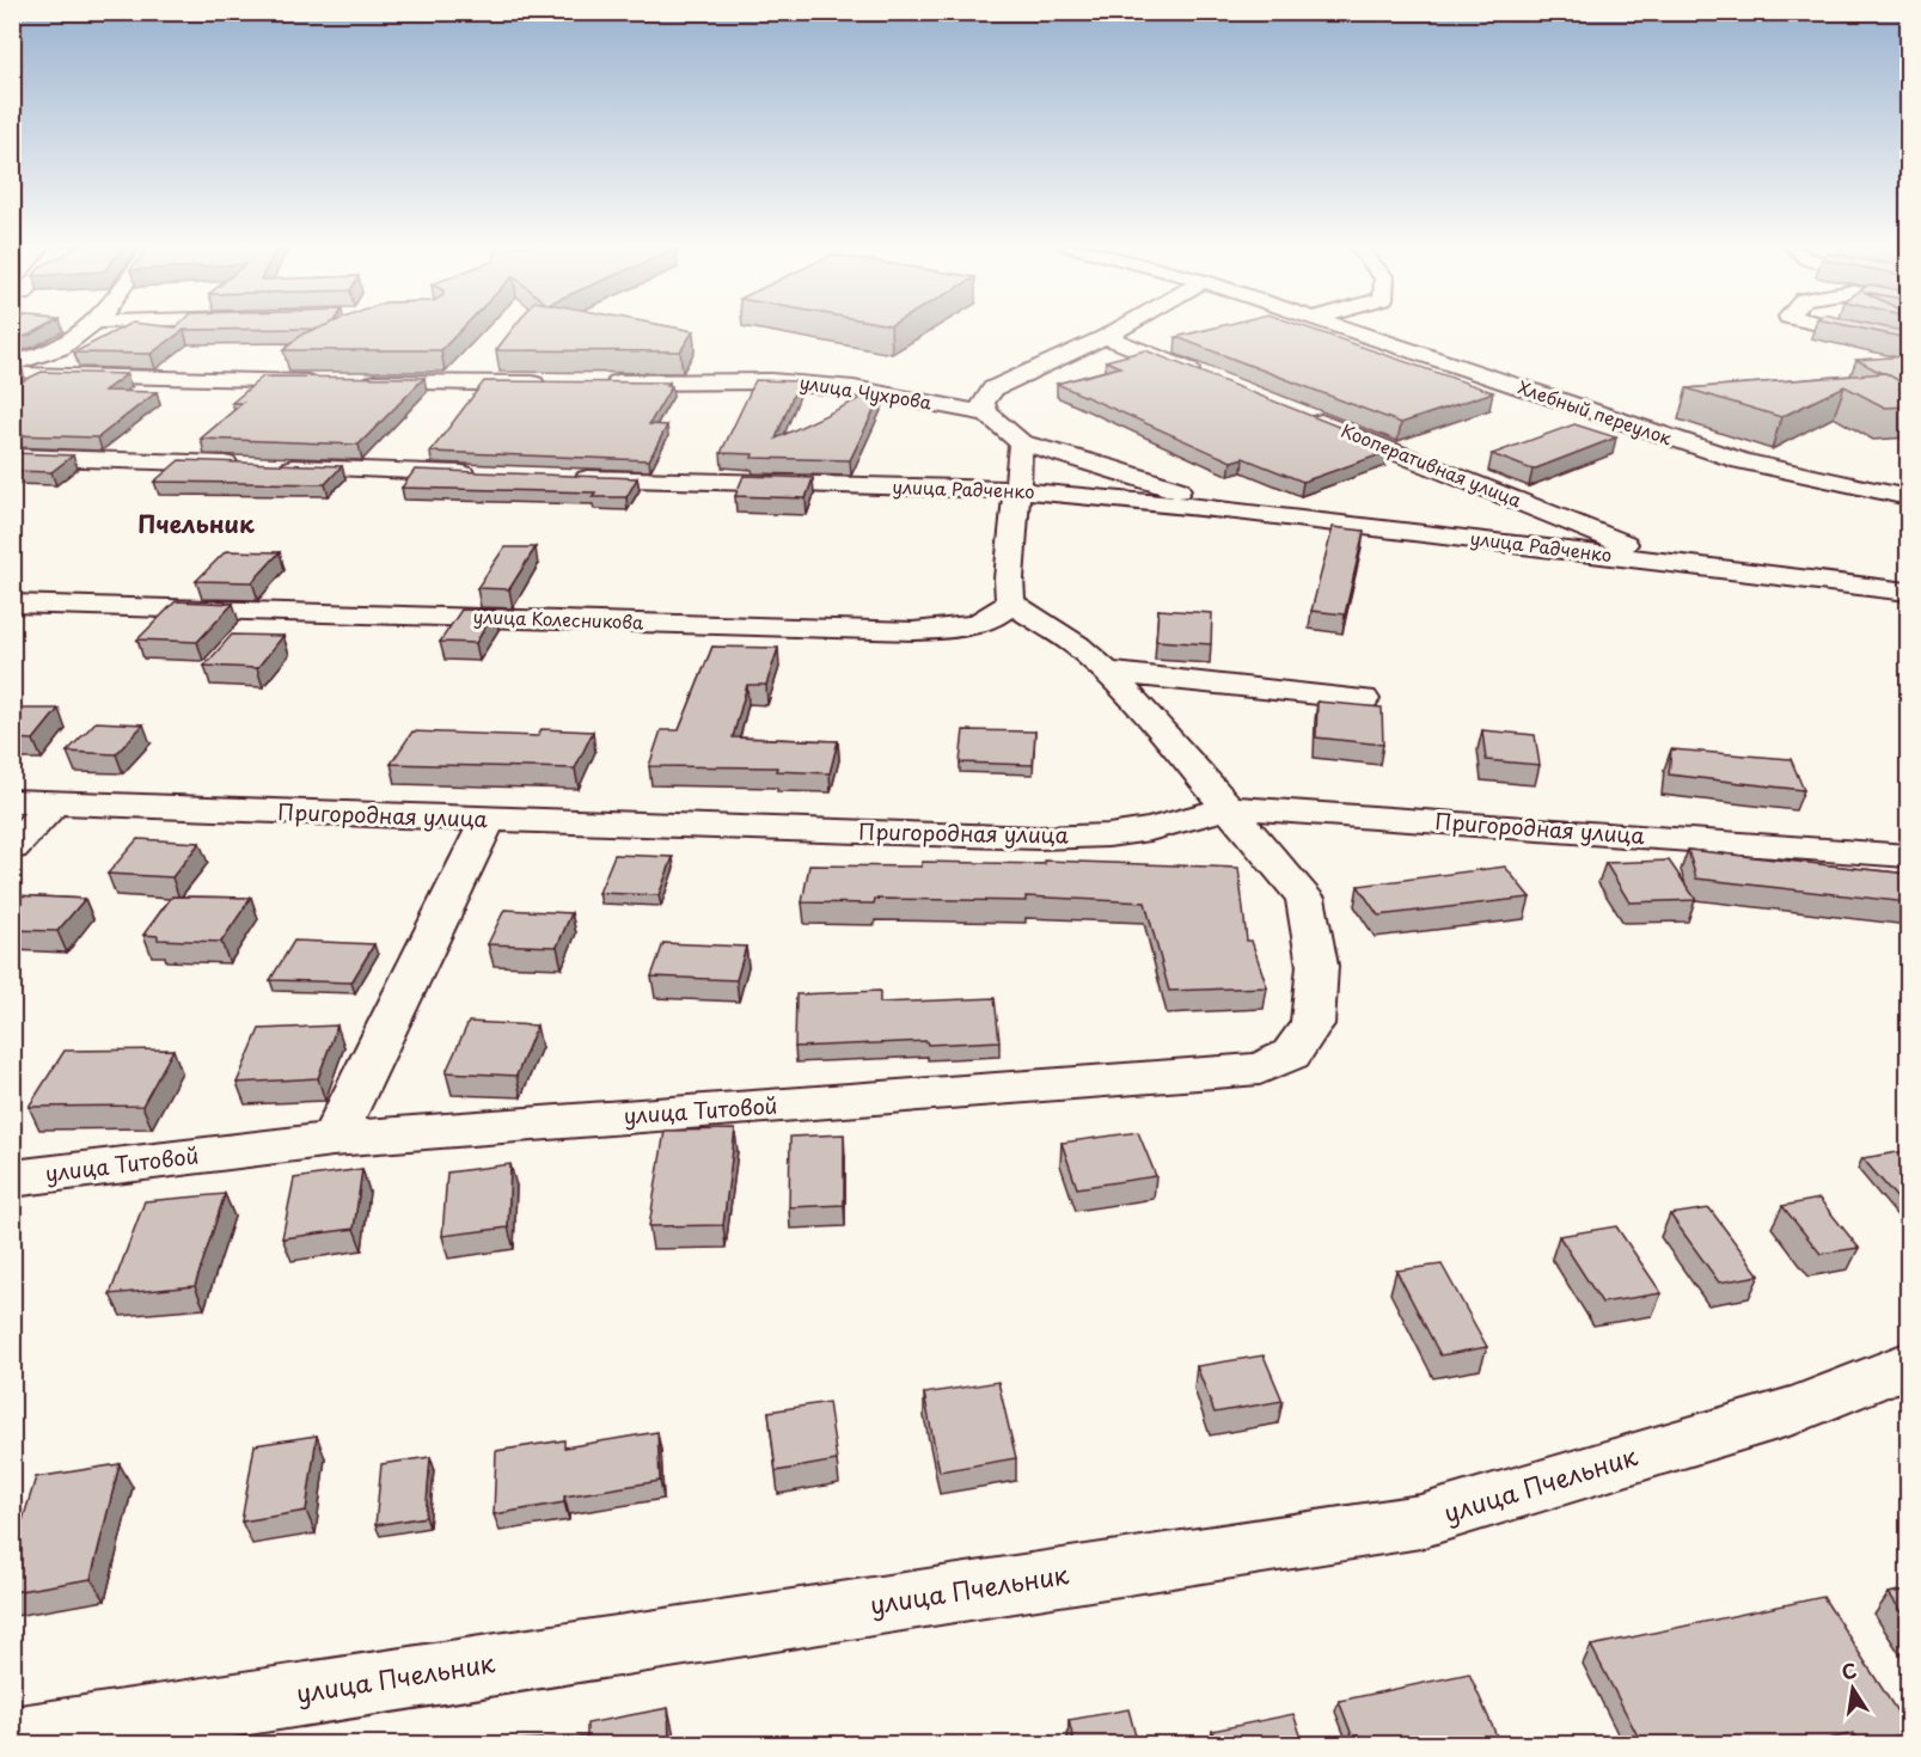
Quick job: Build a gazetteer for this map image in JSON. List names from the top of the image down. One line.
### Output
{"streets":{"street":["улица Чухрова","Хлебный переулок","Кооперативная улица","улица Радченко","улица Колесникова","Пригородная улица","улица Титовой","улица Пчельник"]},"crossings":[["Кооперативная улица","улица Радченко"],["улица Колесникова","улица Титовой"],["Пригородная улица","улица Титовой"]],"districts":["Пчельник"],"north":"top"}
